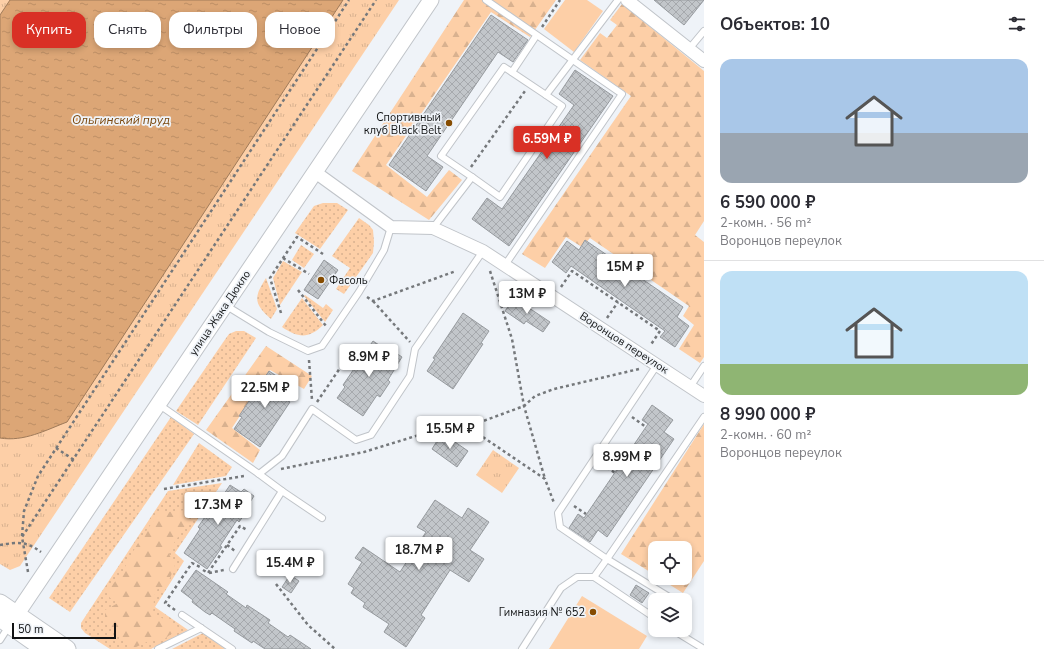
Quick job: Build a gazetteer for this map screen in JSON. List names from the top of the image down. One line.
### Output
{"streets":{"street":["улица Жака Дюкло","Воронцов переулок"]},"water":["Ольгинский пруд"],"places":["Спортивный клуб Black Belt","Фасоль","Гимназия № 652"],"scale_bar":"50 m","page":{"heading":"Объектов: 10","chip":["Купить","Снять","Фильтры","Новое"],"list":[{"name":"6 590 000 ₽","note":"2-комн. · 56 m² · Воронцов переулок"},{"name":"8 990 000 ₽","note":"2-комн. · 60 m² · Воронцов переулок"}],"price":["6.59M ₽","15M ₽","13M ₽","8.9M ₽","22.5M ₽","15.5M ₽","8.99M ₽","17.3M ₽","18.7M ₽","15.4M ₽"],"scale":"50 m"}}
